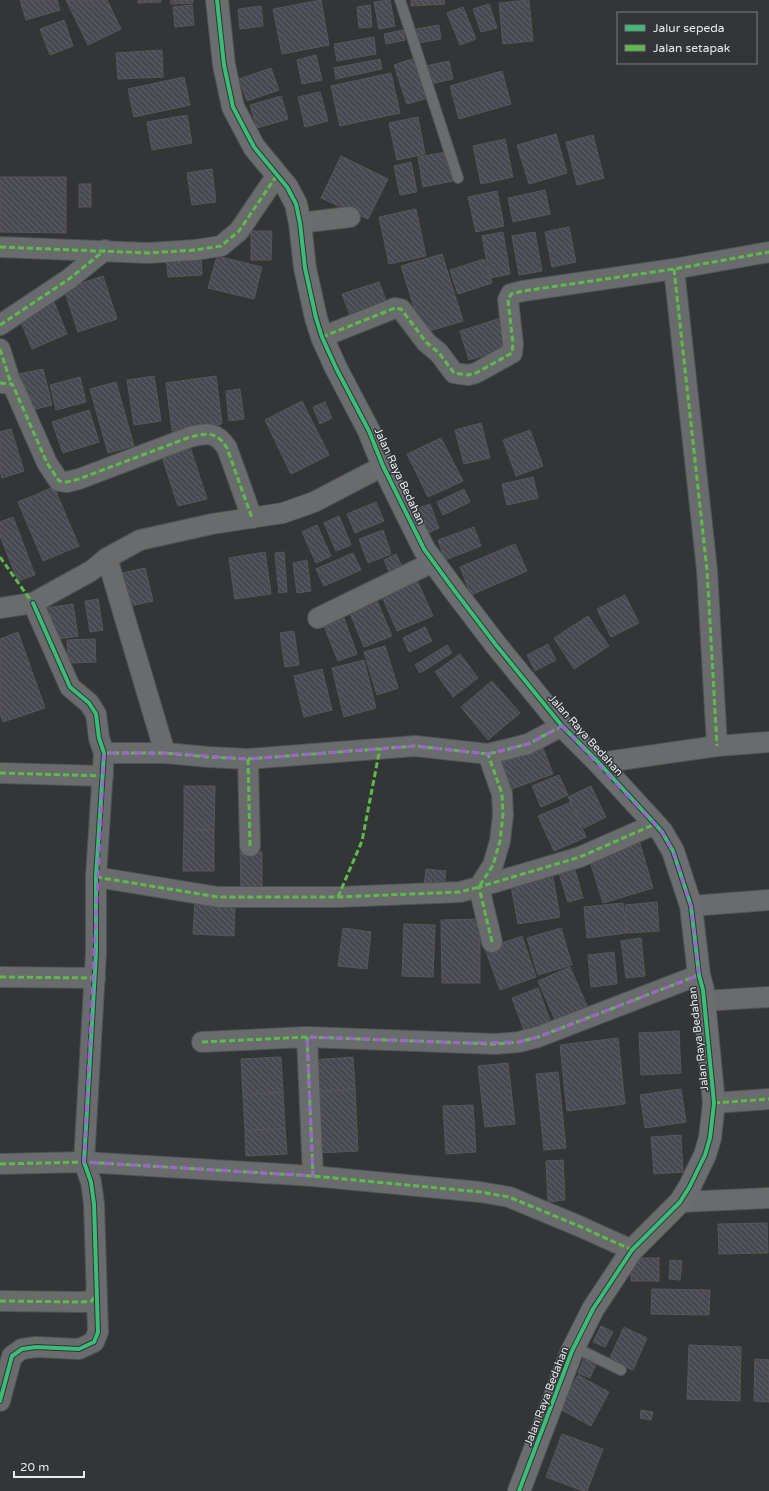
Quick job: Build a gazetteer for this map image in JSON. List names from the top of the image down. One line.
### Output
{"streets":{"street":["Jalan Raya Bedahan"]},"legend":["Jalur sepeda","Jalan setapak"],"scale_bar":"20 m"}
